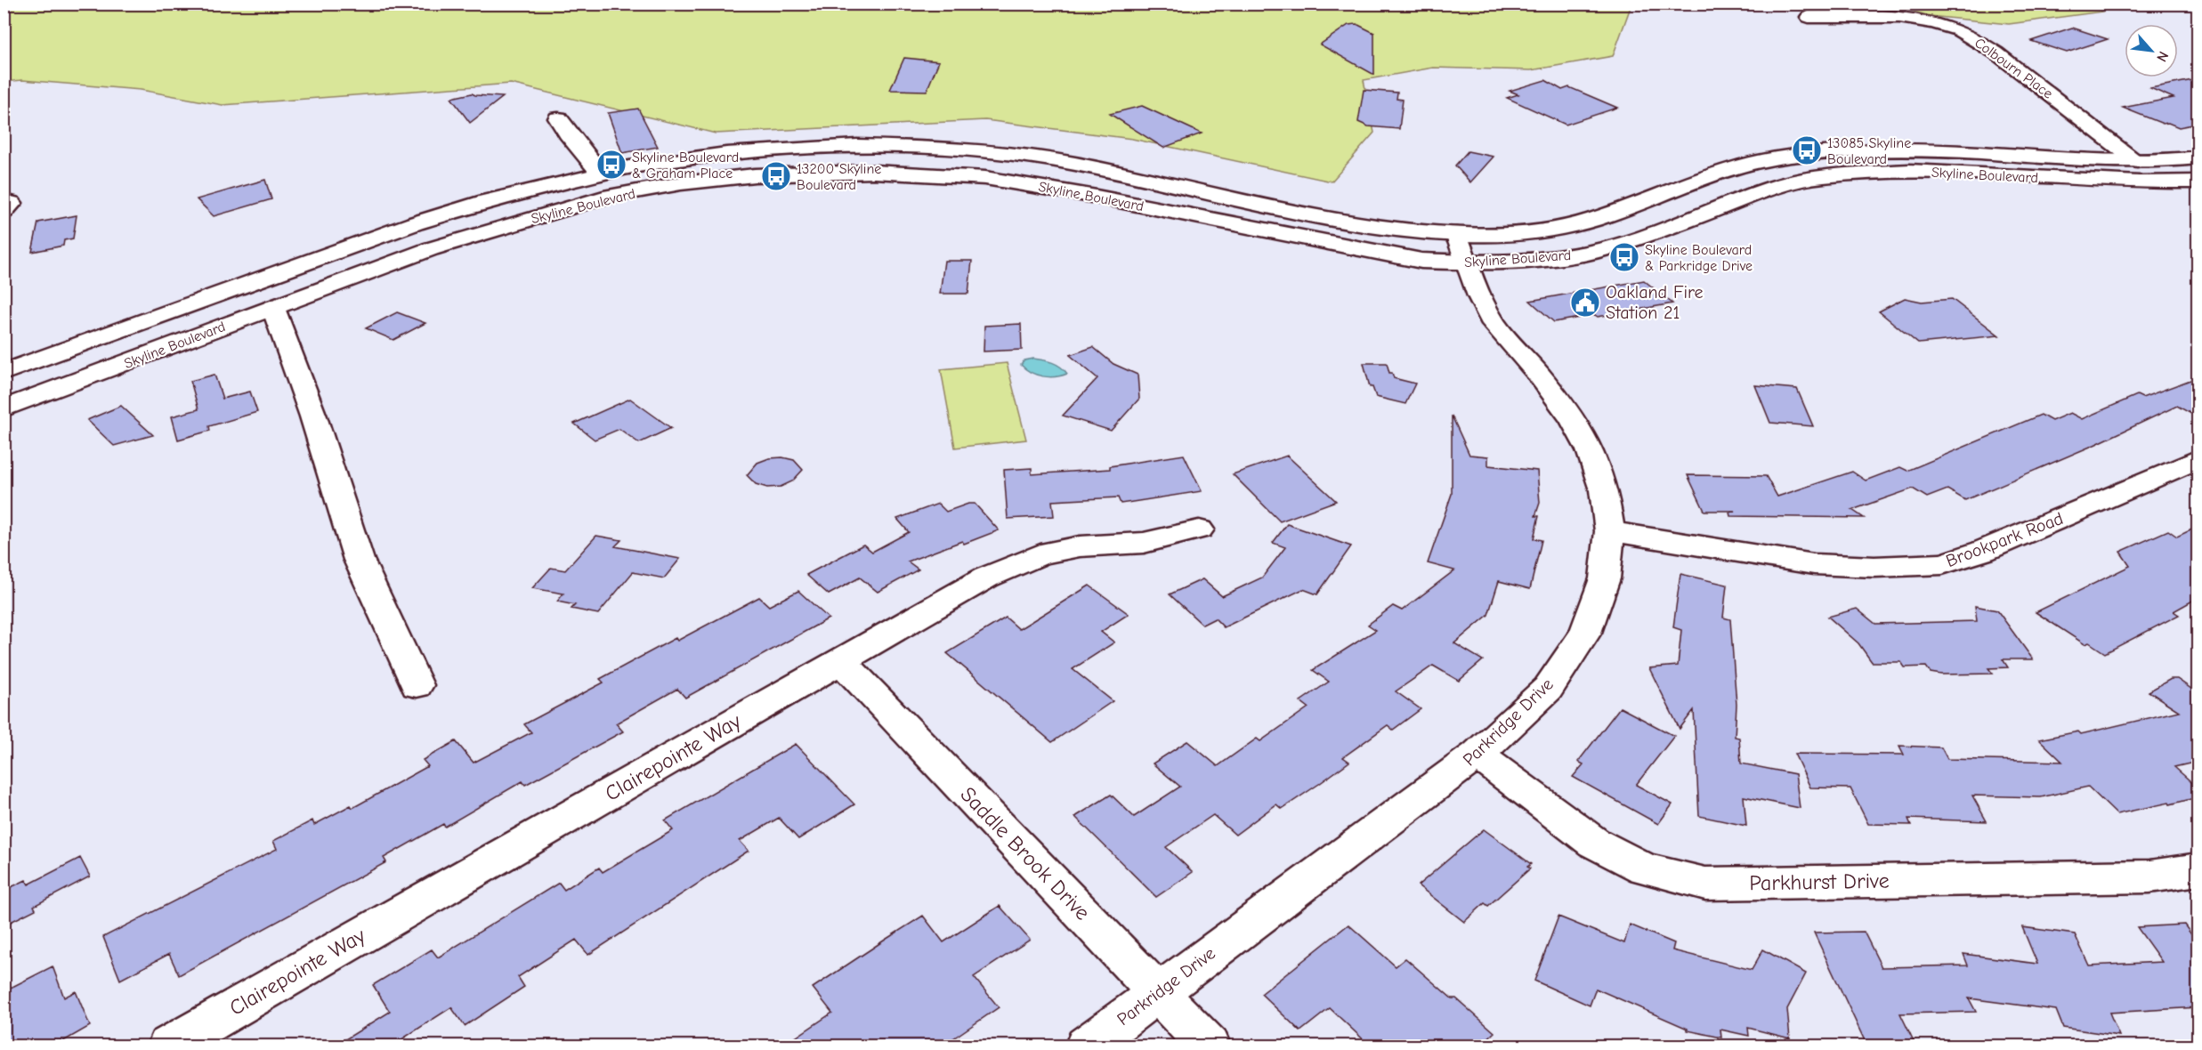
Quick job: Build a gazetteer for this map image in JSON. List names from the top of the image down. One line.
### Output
{"streets":{"main road":["Colbourn Place","Skyline Boulevard","Brookpark Road","Parkridge Drive","Clairepointe Way","Saddle Brook Drive","Parkhurst Drive"]},"crossings":[["Colbourn Place","Skyline Boulevard"],["Skyline Boulevard","Parkridge Drive"],["Brookpark Road","Parkridge Drive"],["Parkridge Drive","Saddle Brook Drive"],["Parkridge Drive","Parkhurst Drive"],["Clairepointe Way","Saddle Brook Drive"]],"places":{"bus stop":["13085 Skyline Boulevard","Skyline Boulevard & Graham Place","13200 Skyline Boulevard","Skyline Boulevard & Parkridge Drive"],"public building":["Oakland Fire Station 21"]},"north":"bottom right"}
